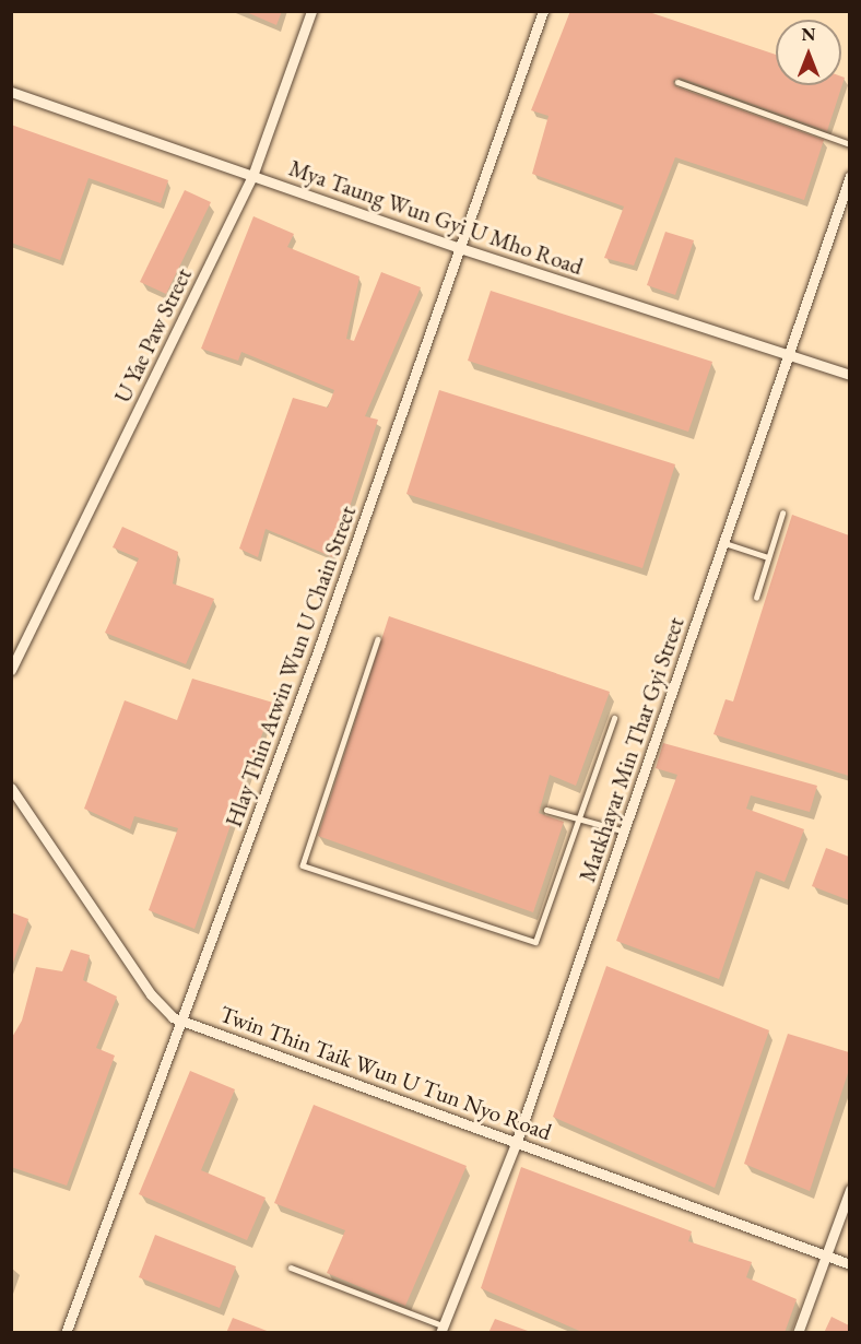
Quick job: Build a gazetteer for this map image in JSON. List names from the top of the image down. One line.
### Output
{"streets":{"street":["Mya Taung Wun Gyi U Mho Road","U Yae Paw Street","Hlay Thin Atwin Wun U Chain Street","Matkhayar Min Thar Gyi Street","Twin Thin Taik Wun U Tun Nyo Road"]},"crossings":[["Mya Taung Wun Gyi U Mho Road","U Yae Paw Street"],["Mya Taung Wun Gyi U Mho Road","Hlay Thin Atwin Wun U Chain Street"],["Mya Taung Wun Gyi U Mho Road","Matkhayar Min Thar Gyi Street"],["Hlay Thin Atwin Wun U Chain Street","Twin Thin Taik Wun U Tun Nyo Road"],["Matkhayar Min Thar Gyi Street","Twin Thin Taik Wun U Tun Nyo Road"]],"north":"top"}
